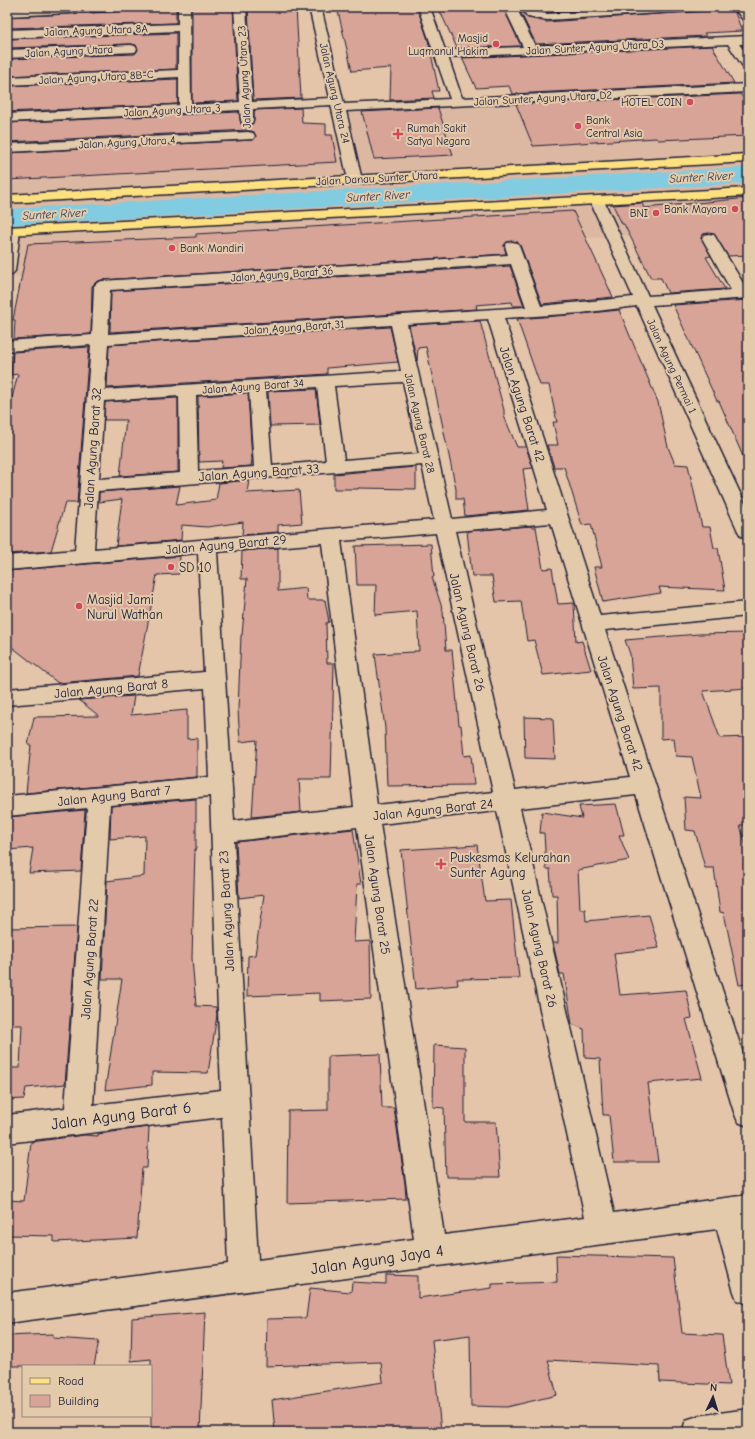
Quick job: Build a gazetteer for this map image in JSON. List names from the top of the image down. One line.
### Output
{"streets":{"main road":["Jalan Danau Sunter Utara"],"street":["Jalan Agung Utara 8A","Jalan Sunter Agung Utara D3","Jalan Agung Utara","Jalan Agung Utara 8B-C","Jalan Agung Utara 23","Jalan Agung Utara 24","Jalan Sunter Agung Utara D2","Jalan Agung Utara 3","Jalan Agung Utara 4","Jalan Agung Barat 36","Jalan Agung Barat 31","Jalan Agung Permai 1","Jalan Agung Barat 34","Jalan Agung Barat 42","Jalan Agung Barat 28","Jalan Agung Barat 32","Jalan Agung Barat 33","Jalan Agung Barat 29","Jalan Agung Barat 26","Jalan Agung Barat 8","Jalan Agung Barat 7","Jalan Agung Barat 24","Jalan Agung Barat 25","Jalan Agung Barat 23","Jalan Agung Barat 22","Jalan Agung Barat 6","Jalan Agung Jaya 4"]},"crossings":[["Jalan Agung Utara 23","Jalan Agung Utara 3"],["Jalan Agung Utara 23","Jalan Agung Utara 4"],["Jalan Agung Utara 24","Jalan Sunter Agung Utara D2"],["Jalan Agung Utara 24","Jalan Agung Utara 3"],["Jalan Agung Utara 24","Jalan Danau Sunter Utara"],["Jalan Sunter Agung Utara D2","Jalan Agung Utara 3"],["Jalan Danau Sunter Utara","Jalan Agung Permai 1"],["Jalan Agung Barat 36","Jalan Agung Barat 31"],["Jalan Agung Barat 36","Jalan Agung Barat 32"],["Jalan Agung Barat 31","Jalan Agung Permai 1"],["Jalan Agung Barat 31","Jalan Agung Barat 42"],["Jalan Agung Barat 31","Jalan Agung Barat 28"],["Jalan Agung Barat 31","Jalan Agung Barat 32"],["Jalan Agung Barat 34","Jalan Agung Barat 28"],["Jalan Agung Barat 34","Jalan Agung Barat 32"],["Jalan Agung Barat 42","Jalan Agung Barat 29"],["Jalan Agung Barat 42","Jalan Agung Barat 24"],["Jalan Agung Barat 28","Jalan Agung Barat 33"],["Jalan Agung Barat 28","Jalan Agung Barat 29"],["Jalan Agung Barat 28","Jalan Agung Barat 26"],["Jalan Agung Barat 32","Jalan Agung Barat 33"],["Jalan Agung Barat 32","Jalan Agung Barat 29"],["Jalan Agung Barat 29","Jalan Agung Barat 26"],["Jalan Agung Barat 29","Jalan Agung Barat 25"],["Jalan Agung Barat 29","Jalan Agung Barat 23"],["Jalan Agung Barat 26","Jalan Agung Barat 24"],["Jalan Agung Barat 26","Jalan Agung Jaya 4"],["Jalan Agung Barat 8","Jalan Agung Barat 23"],["Jalan Agung Barat 7","Jalan Agung Barat 23"],["Jalan Agung Barat 7","Jalan Agung Barat 22"],["Jalan Agung Barat 24","Jalan Agung Barat 25"],["Jalan Agung Barat 24","Jalan Agung Barat 23"],["Jalan Agung Barat 25","Jalan Agung Jaya 4"],["Jalan Agung Barat 23","Jalan Agung Barat 6"],["Jalan Agung Barat 23","Jalan Agung Jaya 4"],["Jalan Agung Barat 22","Jalan Agung Barat 6"]],"water":["Sunter River"],"places":{"other":["Masjid Luqmanul Hakim","HOTEL COIN","Bank Central Asia","Bank Mayora","BNI","Bank Mandiri","SD 10","Masjid Jami Nurul Wathan"],"health":["Rumah Sakit Satya Negara","Puskesmas Kelurahan Sunter Agung"]},"legend":["Road","Building"],"north":"top"}
